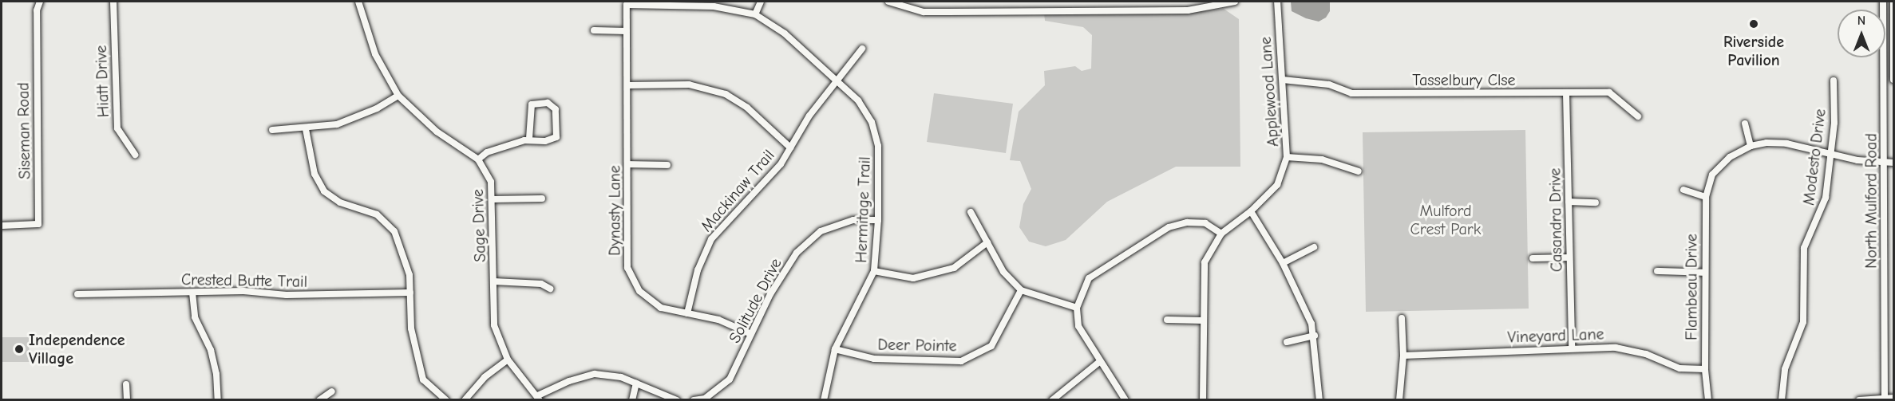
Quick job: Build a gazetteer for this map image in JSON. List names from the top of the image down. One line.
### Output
{"streets":{"street":["Tasselbury Clse","Hiatt Drive","Applewood Lane","Siseman Road","Modesto Drive","Mackinaw Trail","North Mulford Road","Hermitage Trail","Dynasty Lane","Casandra Drive","Sage Drive","Crested Butte Trail","Flambeau Drive","Solitude Drive","Vineyard Lane","Deer Pointe"]},"crossings":[["Tasselbury Clse","Applewood Lane"],["Tasselbury Clse","Casandra Drive"],["Mackinaw Trail","Hermitage Trail"],["Mackinaw Trail","Dynasty Lane"],["Hermitage Trail","Dynasty Lane"],["Hermitage Trail","Solitude Drive"],["Hermitage Trail","Deer Pointe"],["Dynasty Lane","Solitude Drive"],["Casandra Drive","Vineyard Lane"],["Flambeau Drive","Vineyard Lane"]],"parks":["Mulford Crest Park"],"places":["Riverside Pavilion","Independence Village"],"north":"top"}
